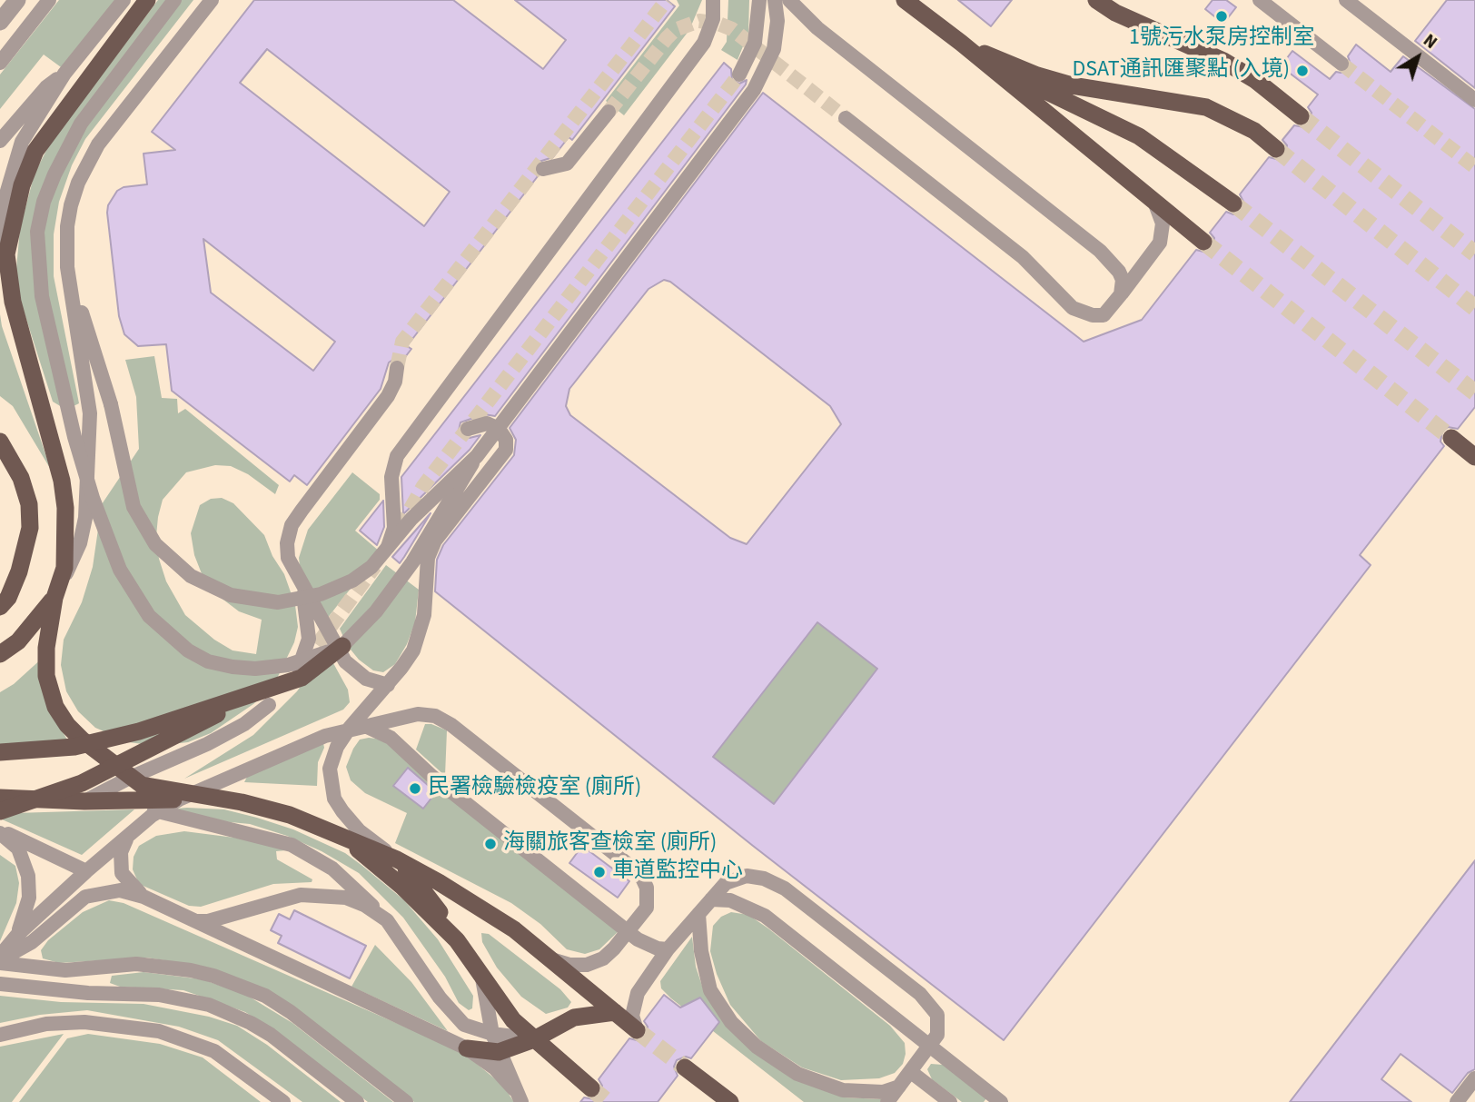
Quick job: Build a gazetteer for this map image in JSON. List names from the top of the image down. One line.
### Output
{"places":["1號污水泵房控制室","DSAT通訊匯聚點 (入境)","民署檢驗檢疫室 (廁所)","海關旅客查檢室 (廁所)","車道監控中心"],"north":"top right"}
